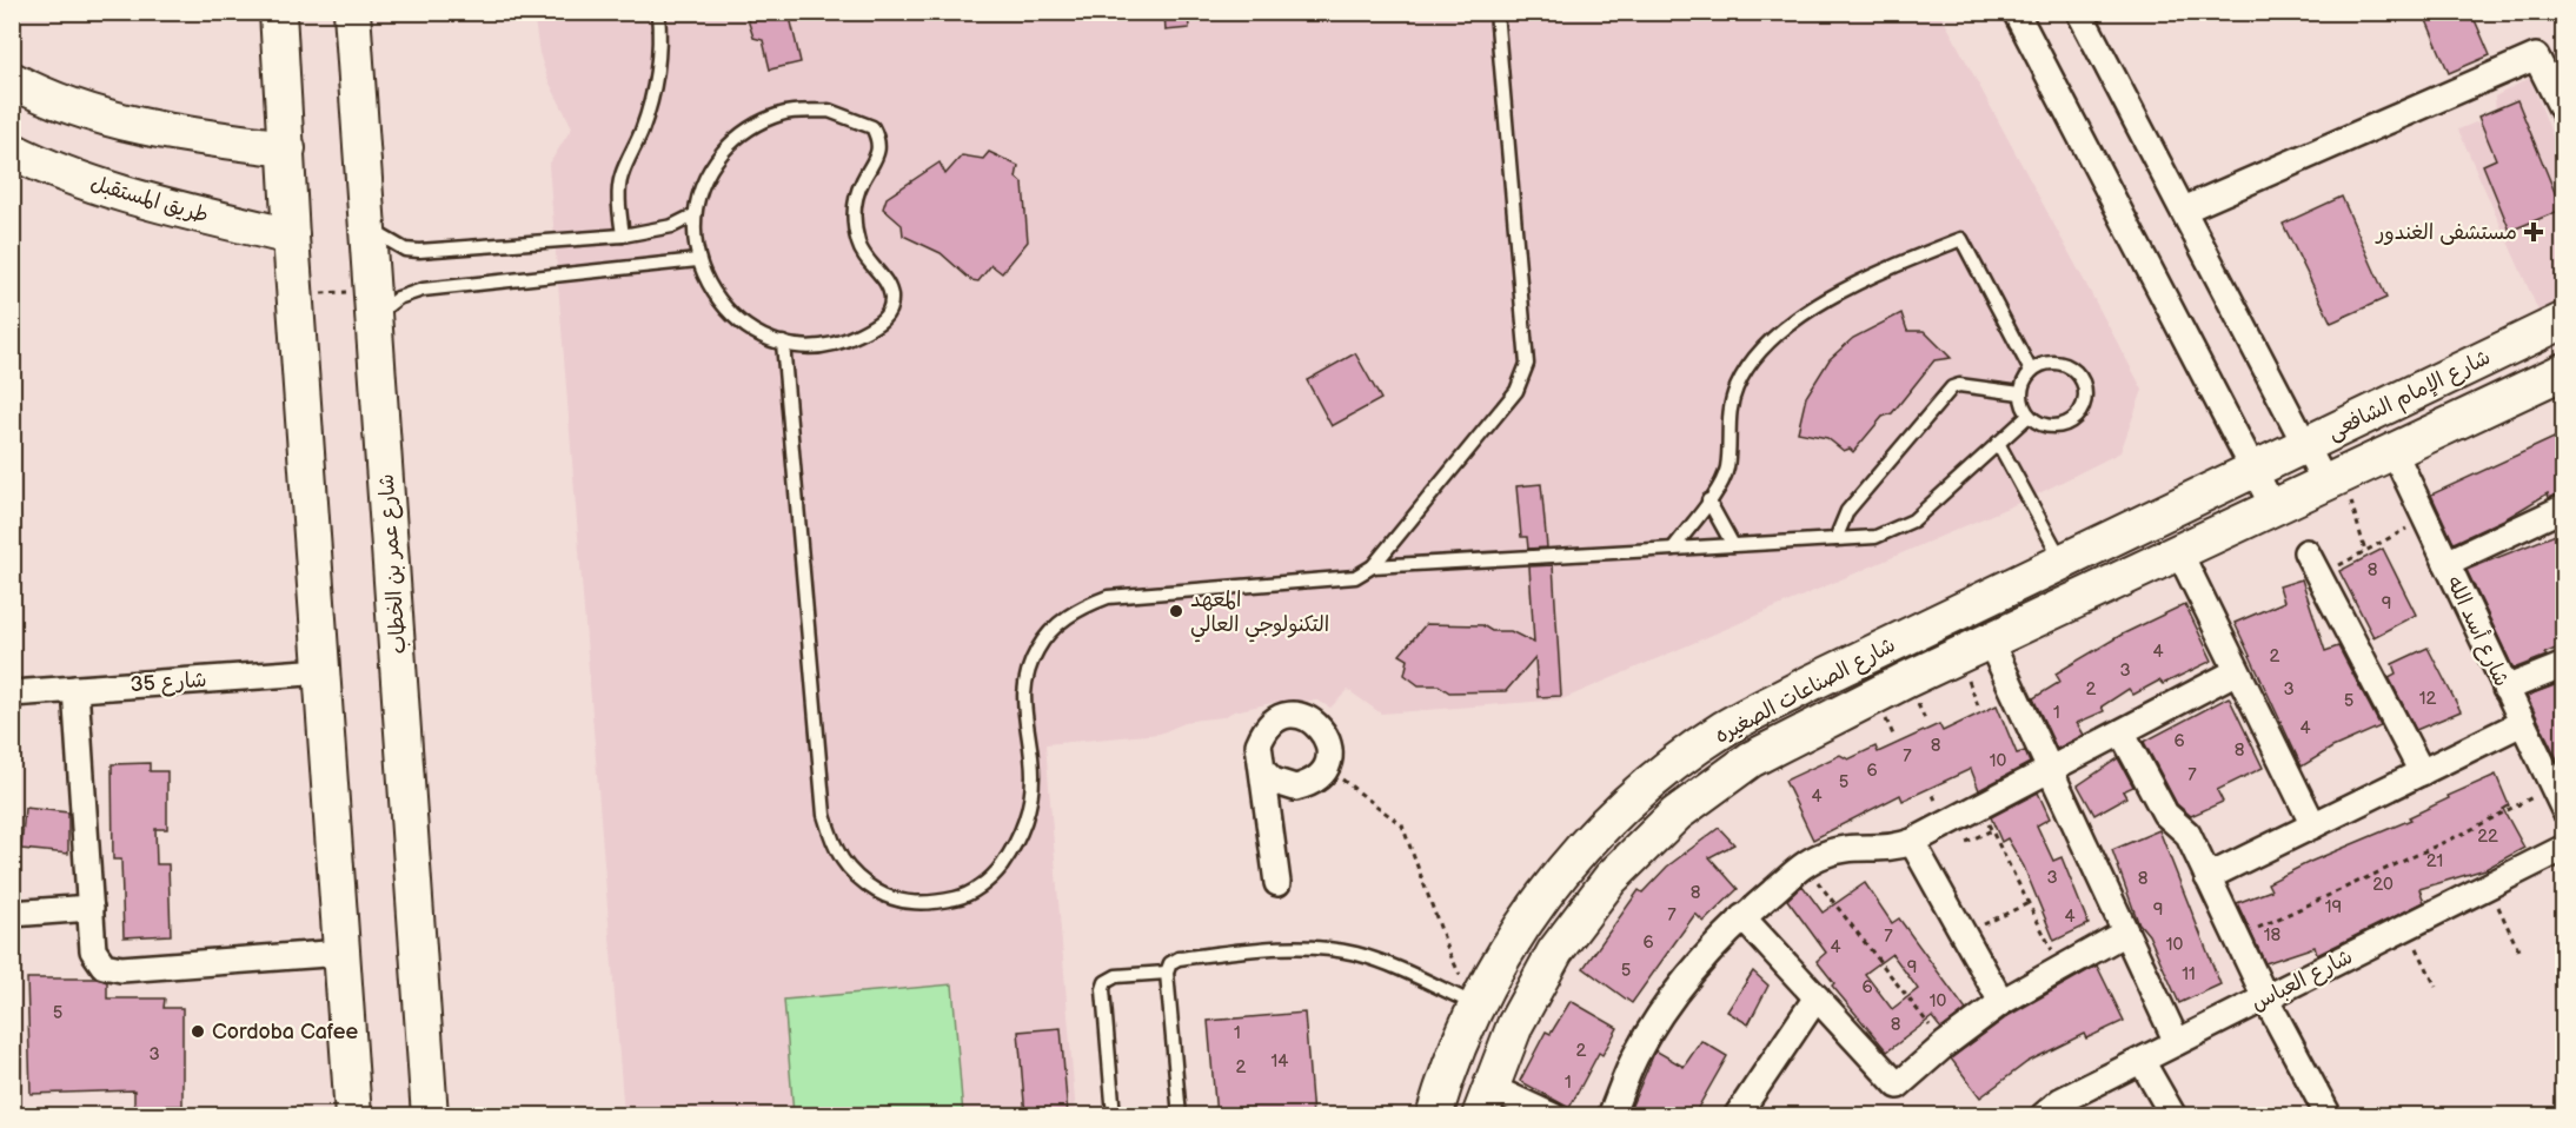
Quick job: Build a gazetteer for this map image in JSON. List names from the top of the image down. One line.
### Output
{"streets":{"street":["طريق المستقبل","شارع الإمام الشافعى","شارع عمر بن الخطاب","شارع أسد الله","شارع 35","شارع الصناعات الصغيره","شارع العباس"]},"crossings":[["شارع الإمام الشافعى","شارع أسد الله"],["شارع الإمام الشافعى","شارع الصناعات الصغيره"]],"places":{"health":["مستشفى الغندور"],"other":["المعهد التكنولوجي العالي","Cordoba Cafee"]},"house_numbers":["8","9","4","2","3","2","3","12","5","1","4","6","8","8","7","10","6","7","5","4","22","21","3","8","20","8","19","9","7","4","18","7","6","10","4","9","5","11","6","10","5","8","1","2","3","14","2","1"]}
